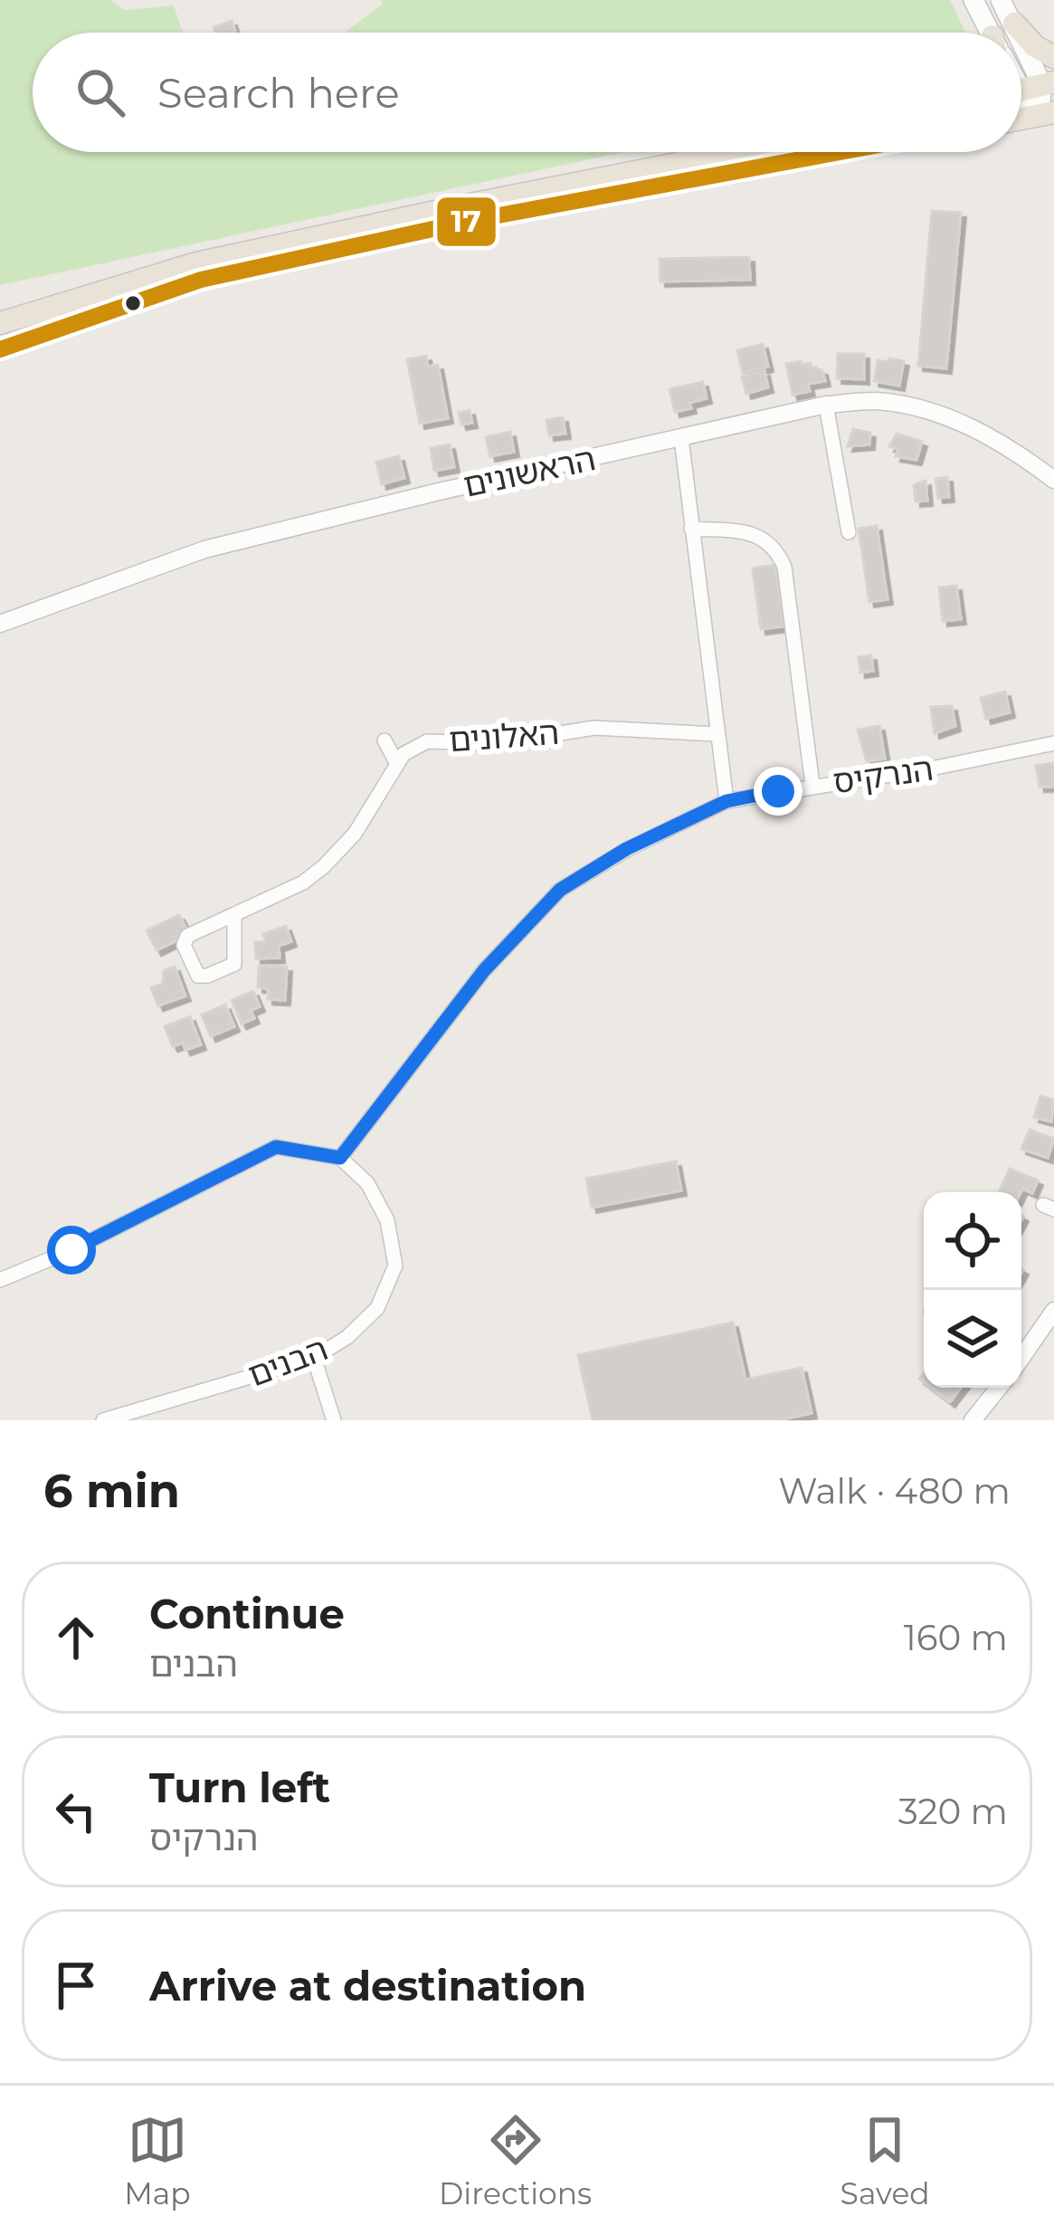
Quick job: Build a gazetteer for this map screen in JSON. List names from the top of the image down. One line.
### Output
{"streets":{"street":["הראשונים","האלונים","הנרקיס","הבנים"]},"crossings":[["הנרקיס","הבנים"]],"lines":["transit line 17"],"page":{"search":"Search here","heading":["6 min","Walk · 480 m"],"list":[["Continue","הבנים","160 m"],["Turn left","הנרקיס","320 m"],"Arrive at destination"],"nav":["Map","Directions","Saved"]}}
